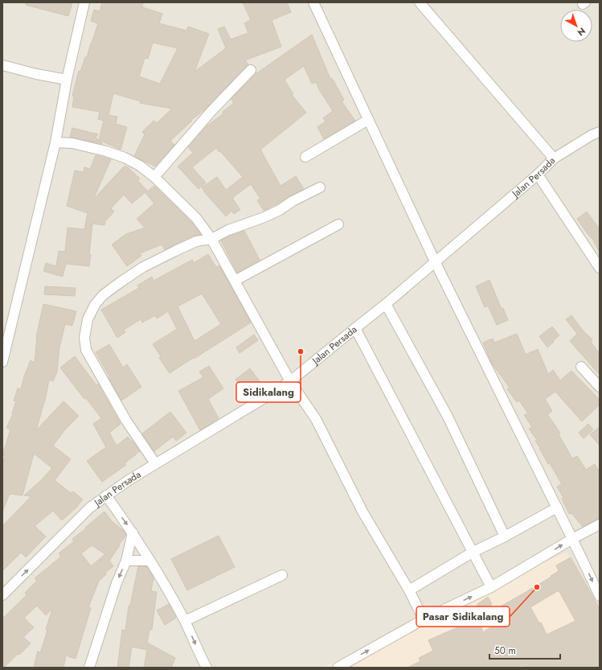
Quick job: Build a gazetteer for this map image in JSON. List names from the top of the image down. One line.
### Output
{"streets":{"street":["Jalan Persada"]},"places":["Sidikalang","Pasar Sidikalang"],"scale_bar":"50 m","north":"bottom right"}
